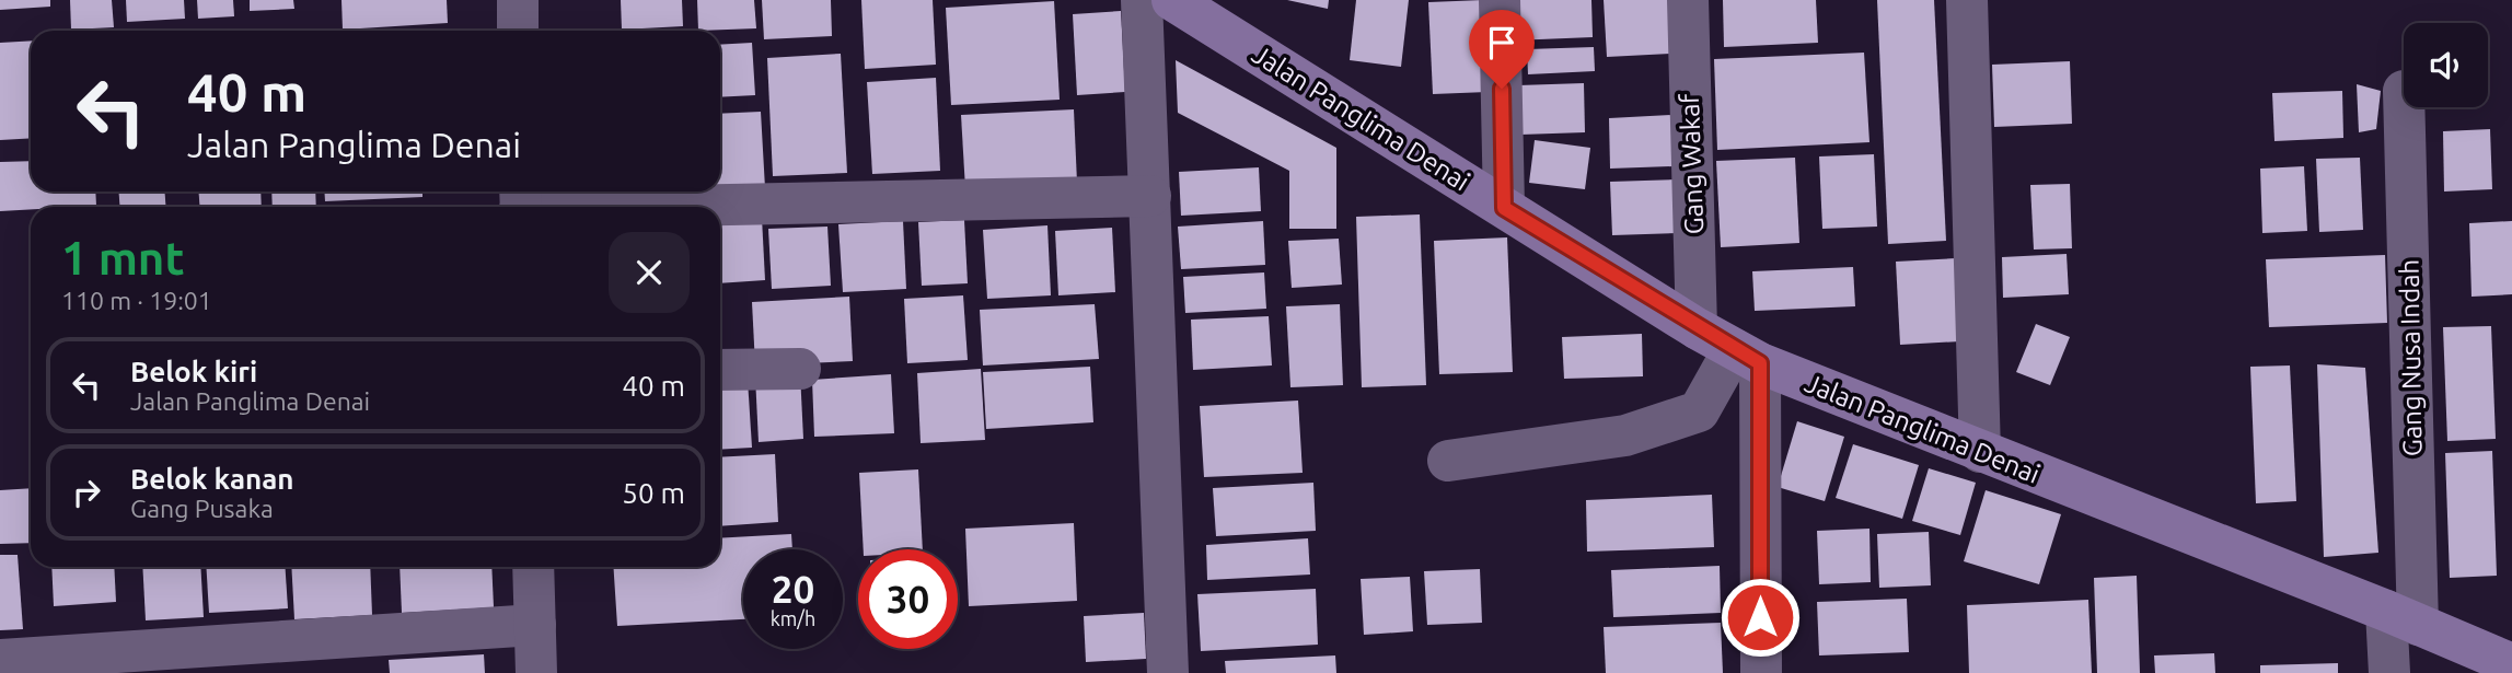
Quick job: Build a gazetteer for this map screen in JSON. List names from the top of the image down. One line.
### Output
{"streets":{"main road":["Jalan Panglima Denai"],"street":["Gang Wakaf","Gang Nusa Indah"]},"crossings":[["Jalan Panglima Denai","Gang Wakaf"],["Jalan Panglima Denai","Gang Nusa Indah"]],"page":{"turn":["40 m","Jalan Panglima Denai"],"heading":["1 mnt","110 m · 19:01"],"list":[{"name":"Belok kiri","note":"Jalan Panglima Denai","value":"40 m"},{"name":"Belok kanan","note":"Gang Pusaka","value":"50 m"}],"speed":"20 km/h","limit":"30"}}
